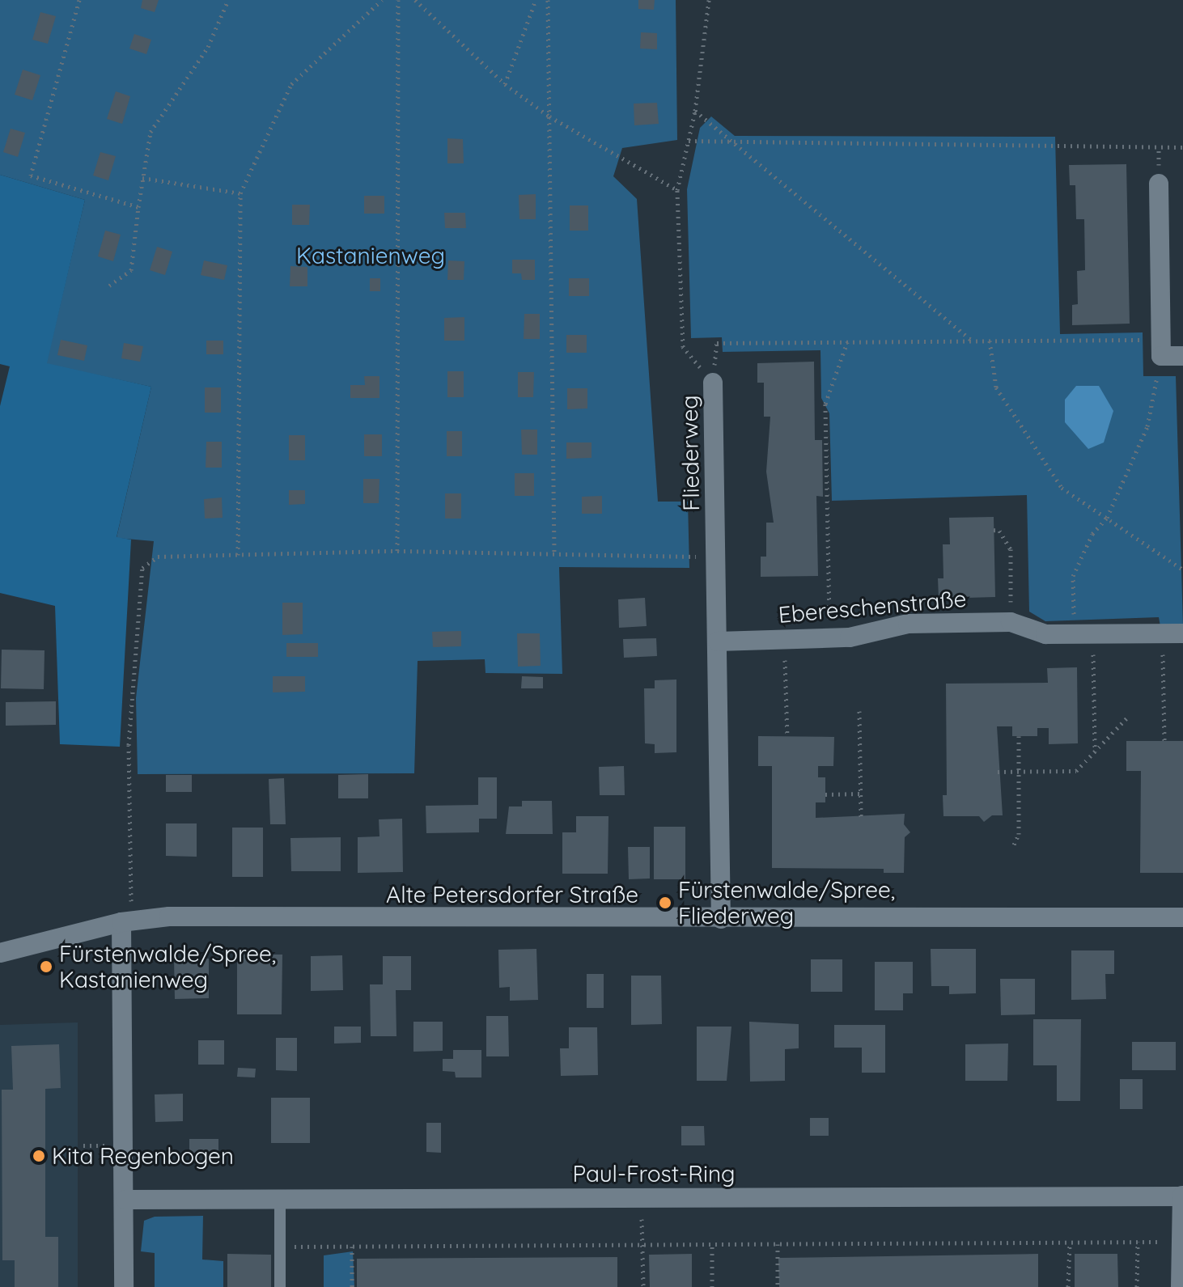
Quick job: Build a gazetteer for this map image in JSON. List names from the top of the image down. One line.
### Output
{"streets":{"street":["Fliederweg","Ebereschenstraße","Alte Petersdorfer Straße","Paul-Frost-Ring"]},"crossings":[["Fliederweg","Ebereschenstraße"],["Fliederweg","Alte Petersdorfer Straße"]],"parks":["Kastanienweg"],"places":["Fürstenwalde/Spree, Fliederweg","Fürstenwalde/Spree, Kastanienweg","Kita Regenbogen"]}
